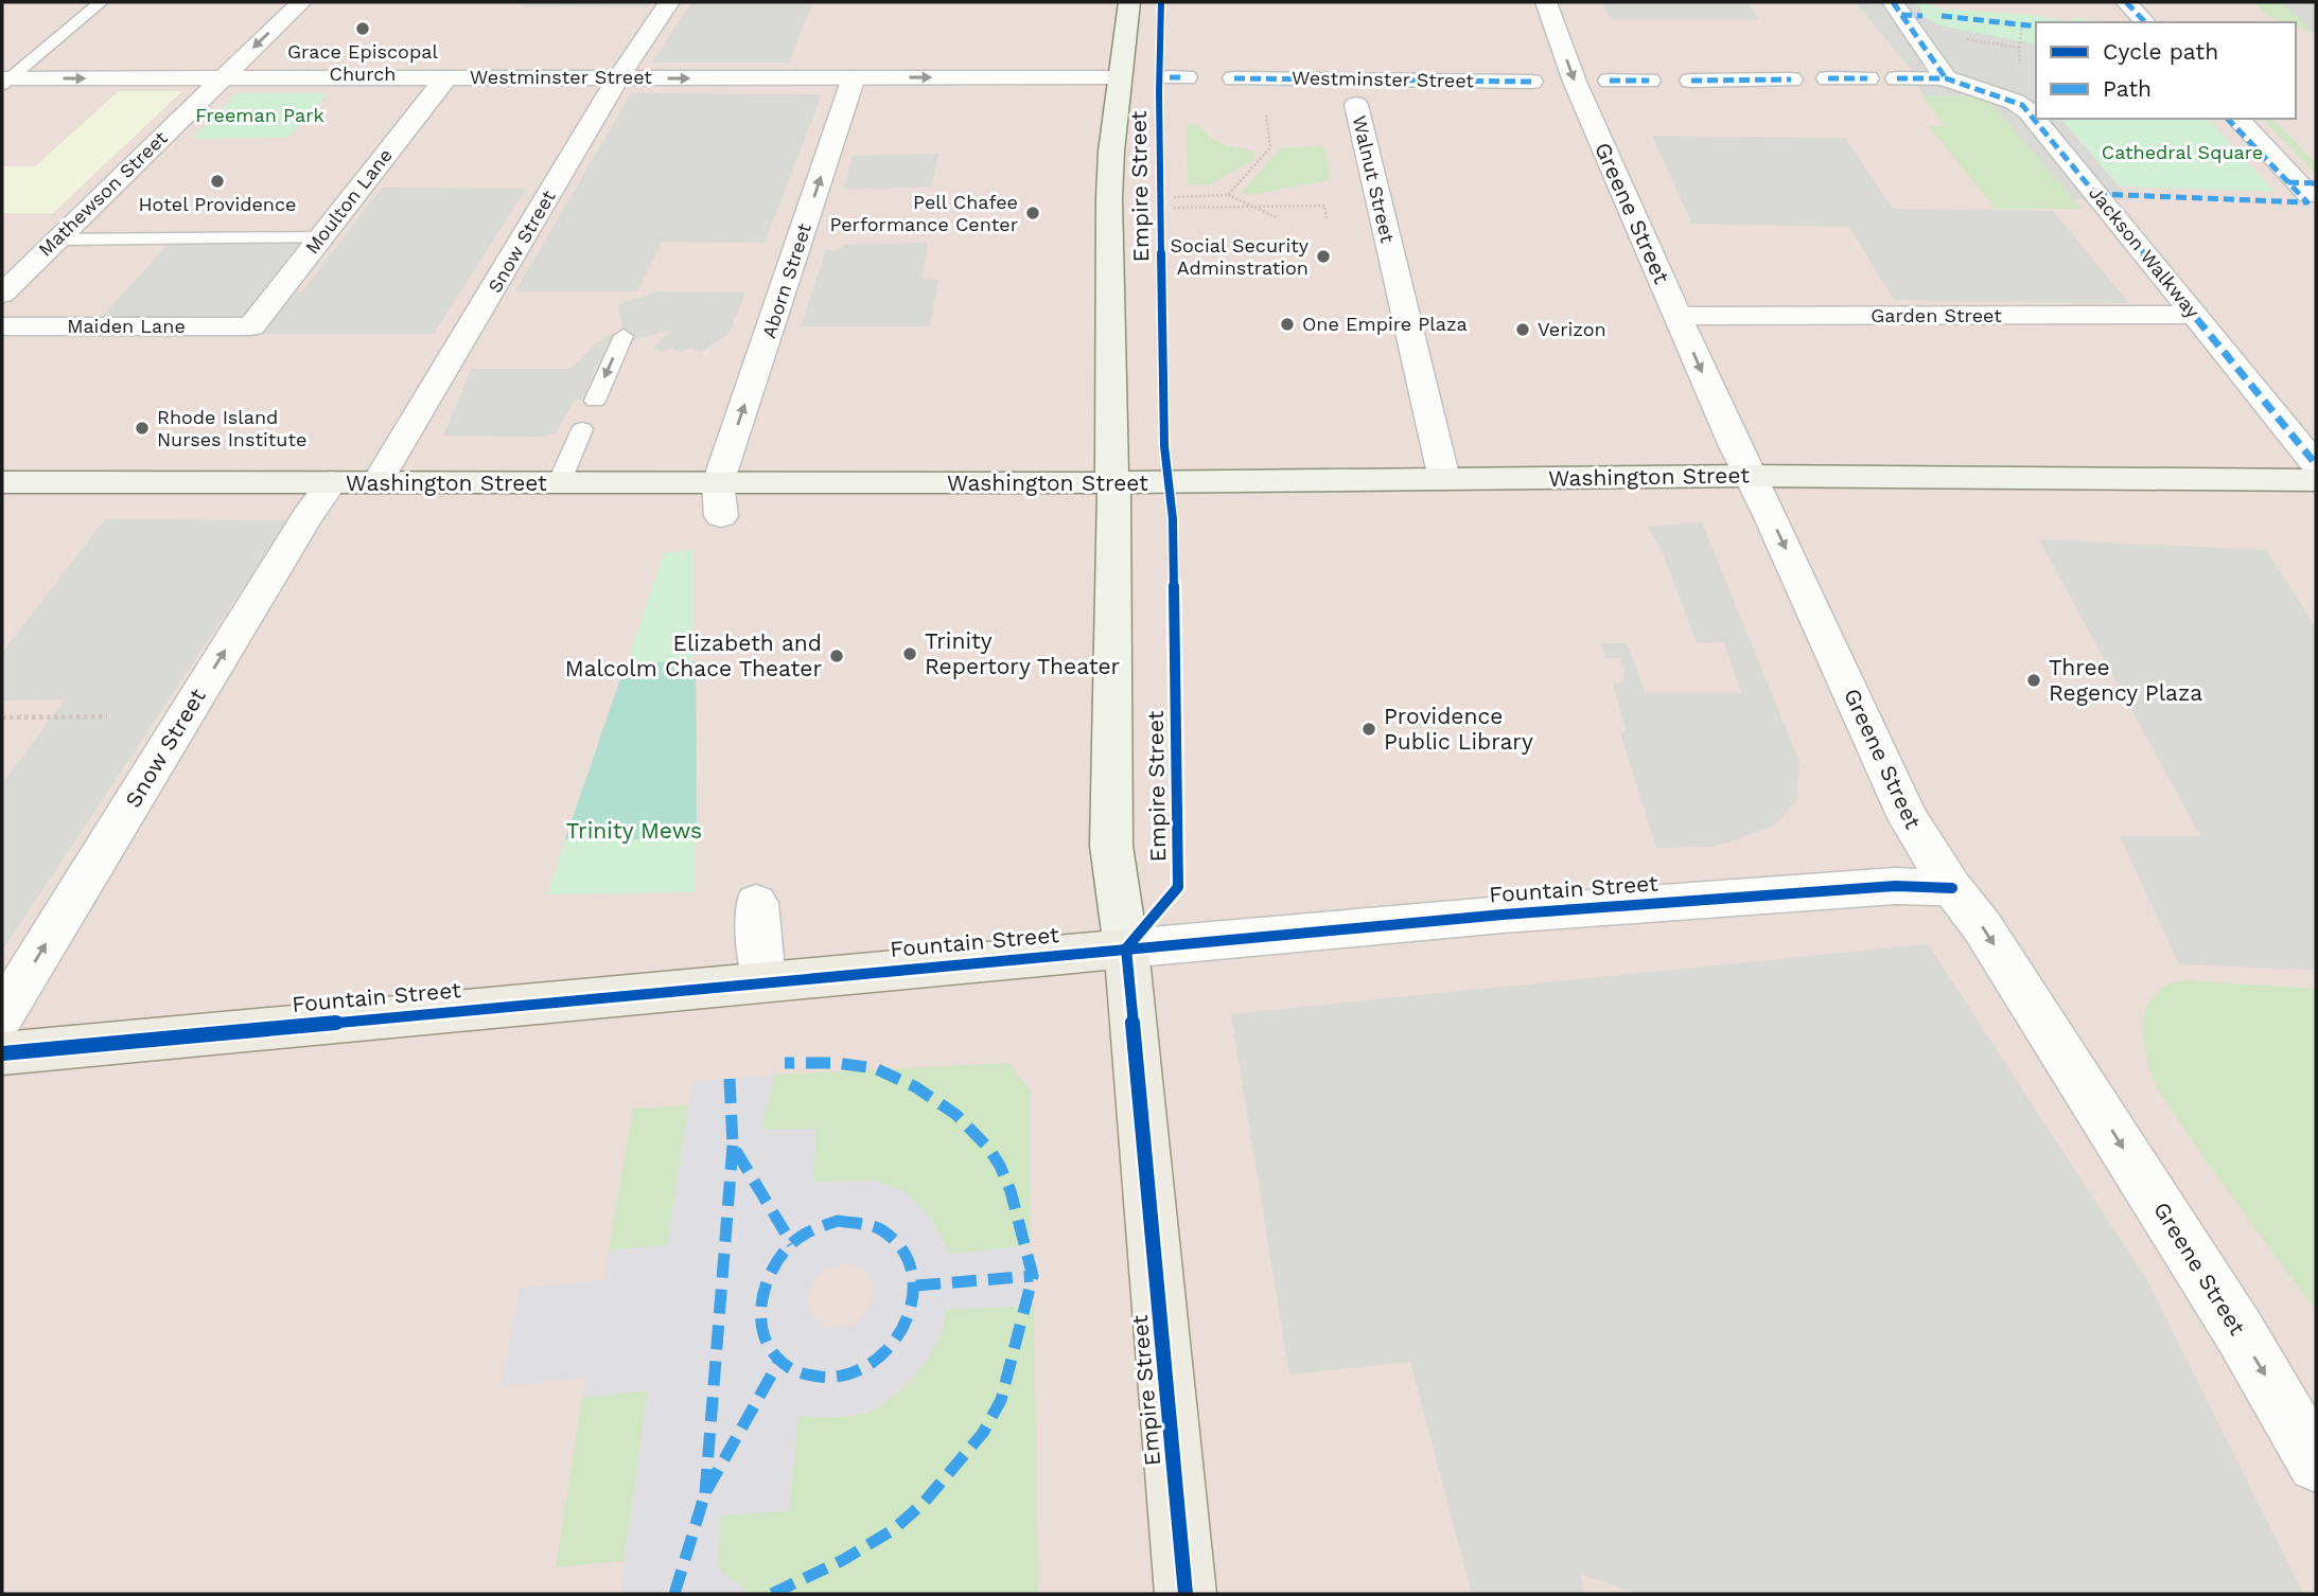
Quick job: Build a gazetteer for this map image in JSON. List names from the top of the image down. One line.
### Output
{"streets":{"main road":["Empire Street","Washington Street","Fountain Street"],"street":["Westminster Street","Walnut Street","Mathewson Street","Moulton Lane","Greene Street","Snow Street","Jackson Walkway","Aborn Street","Garden Street","Maiden Lane"]},"crossings":[["Westminster Street","Empire Street"],["Westminster Street","Mathewson Street"],["Westminster Street","Moulton Lane"],["Westminster Street","Snow Street"],["Westminster Street","Aborn Street"],["Walnut Street","Washington Street"],["Empire Street","Washington Street"],["Empire Street","Fountain Street"],["Moulton Lane","Maiden Lane"],["Greene Street","Garden Street"],["Greene Street","Washington Street"],["Greene Street","Fountain Street"],["Snow Street","Washington Street"],["Jackson Walkway","Garden Street"],["Aborn Street","Washington Street"]],"one_way":["Westminster Street","Greene Street","Snow Street","Aborn Street"],"parks":["Freeman Park","Cathedral Square","Trinity Mews"],"places":["Grace Episcopal Church","Hotel Providence","Pell Chafee Performance Center","Social Security Adminstration","One Empire Plaza","Verizon","Rhode Island Nurses Institute","Trinity Repertory Theater","Elizabeth and Malcolm Chace Theater","Three Regency Plaza","Providence Public Library"],"legend":["Cycle path","Path"]}
